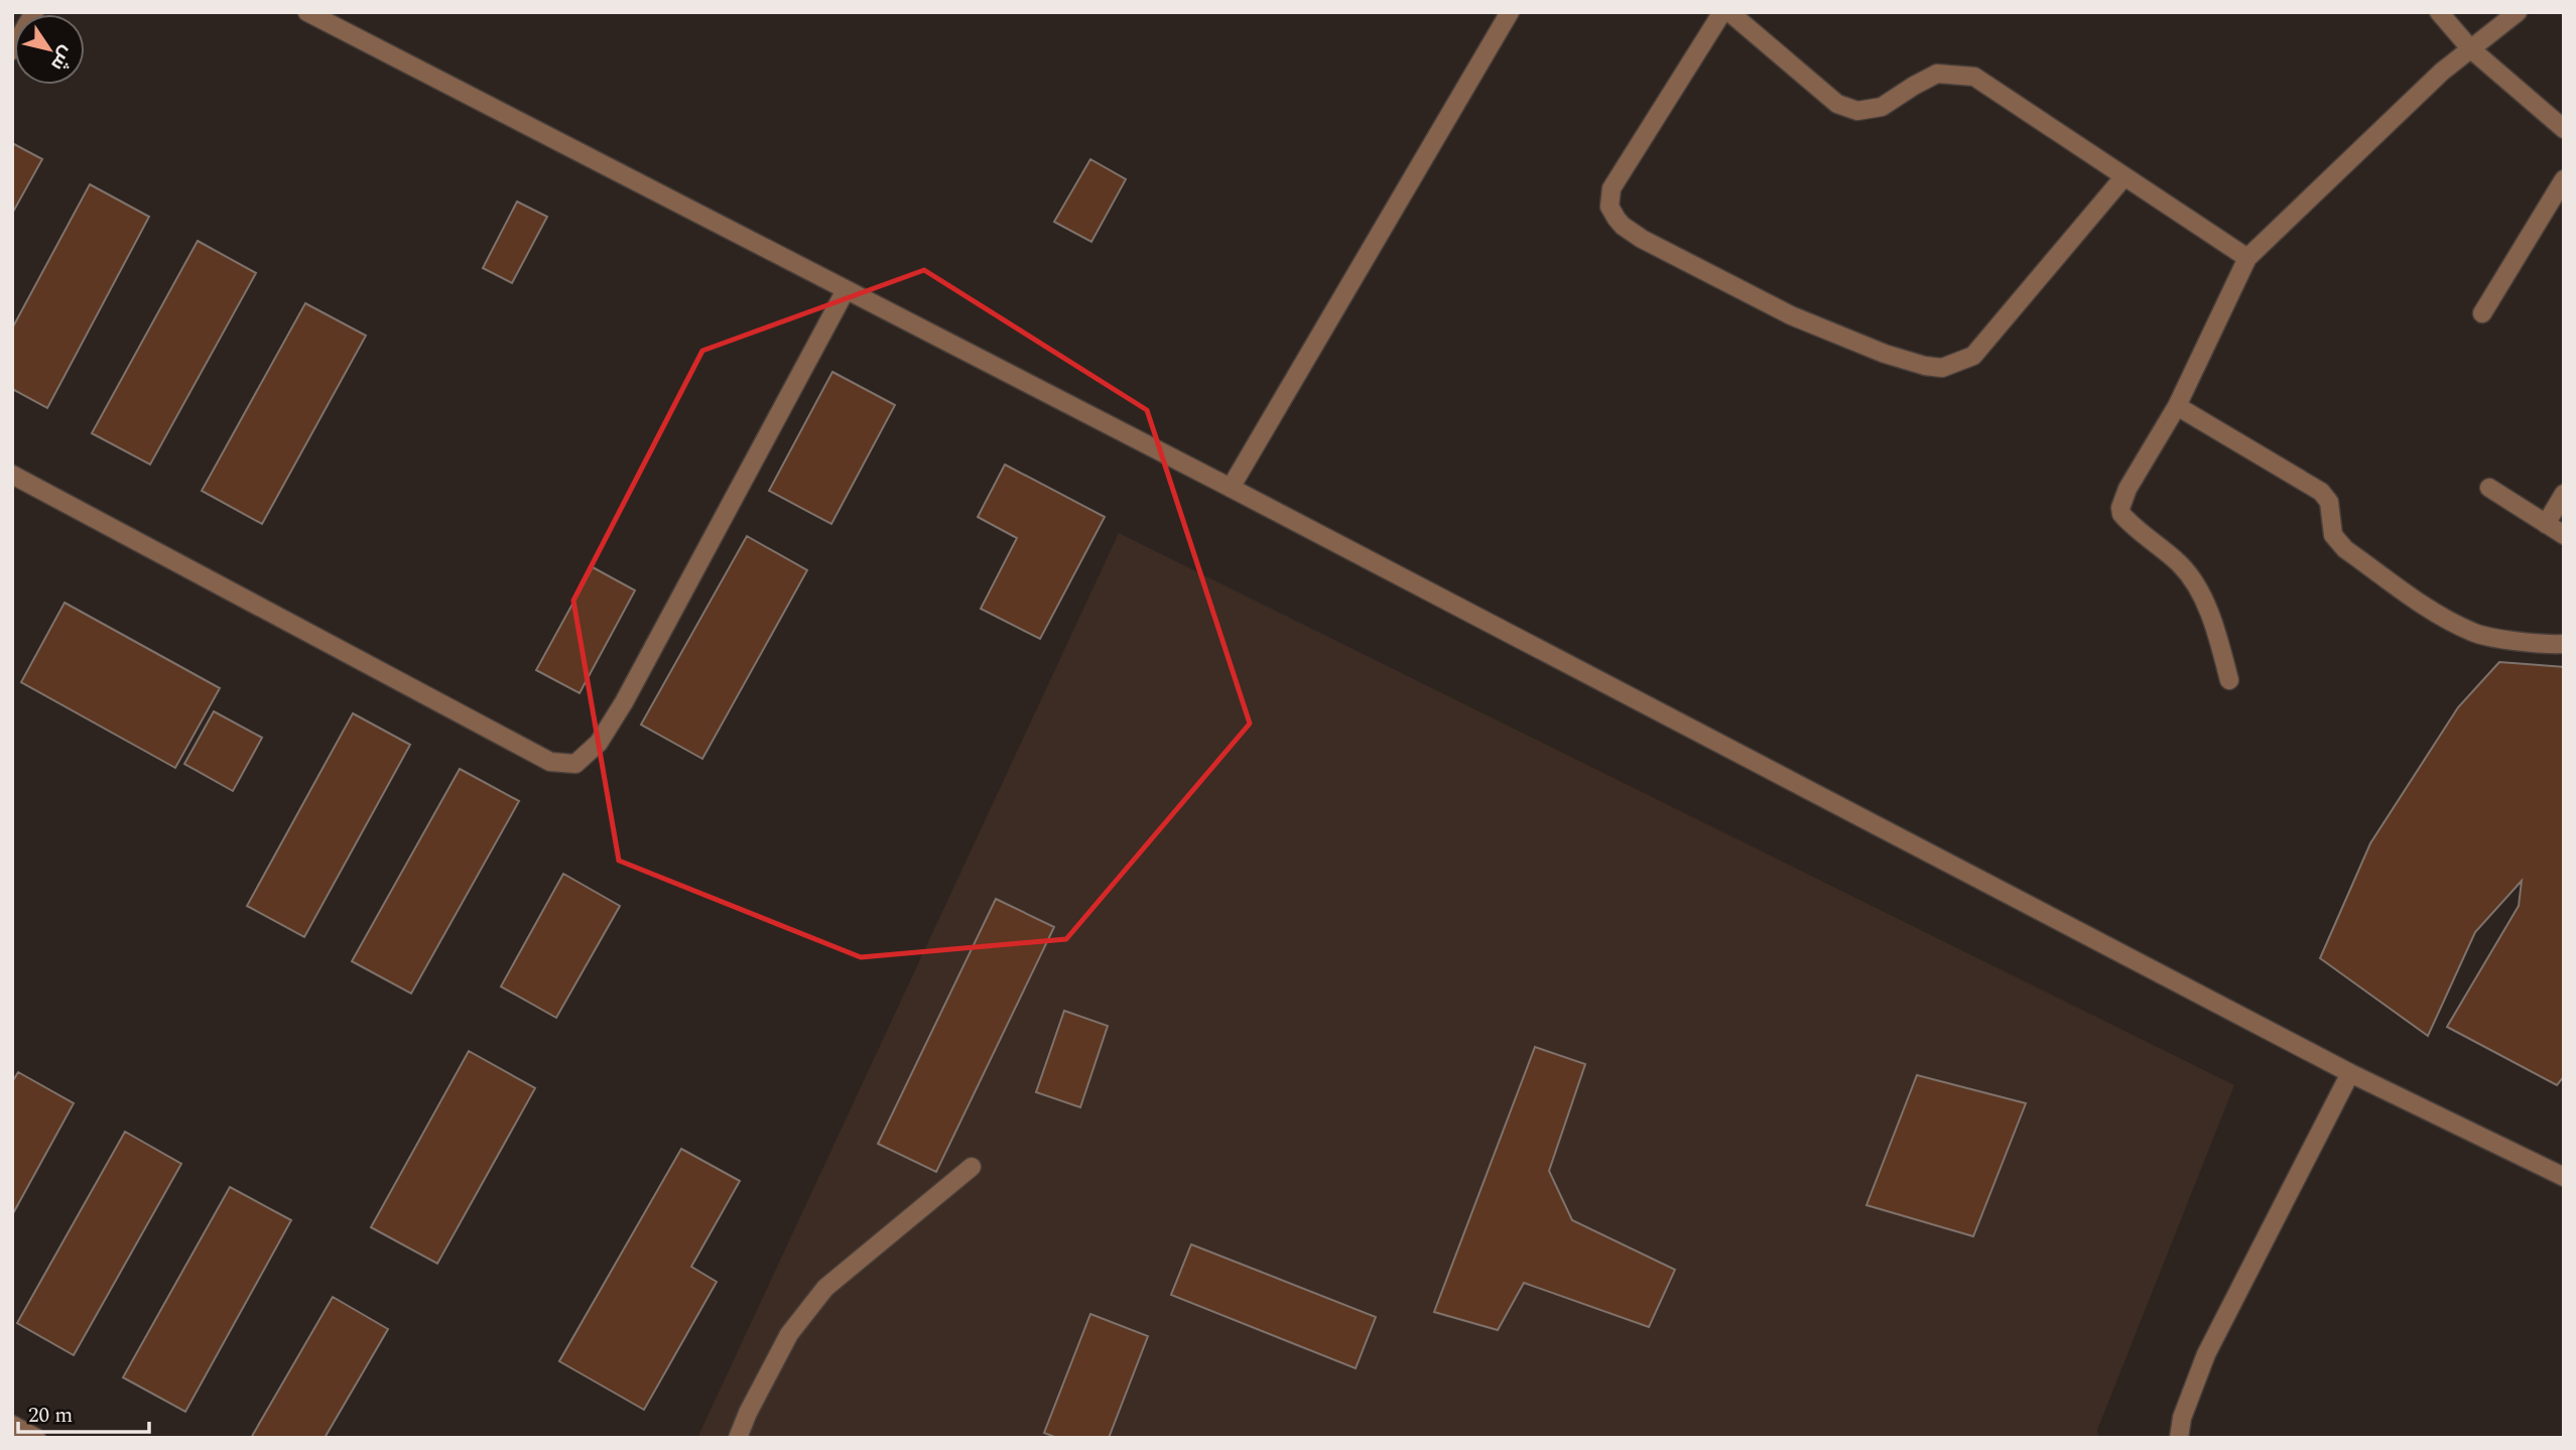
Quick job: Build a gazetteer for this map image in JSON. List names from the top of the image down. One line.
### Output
{"scale_bar":"20 m","north":"bottom right"}
